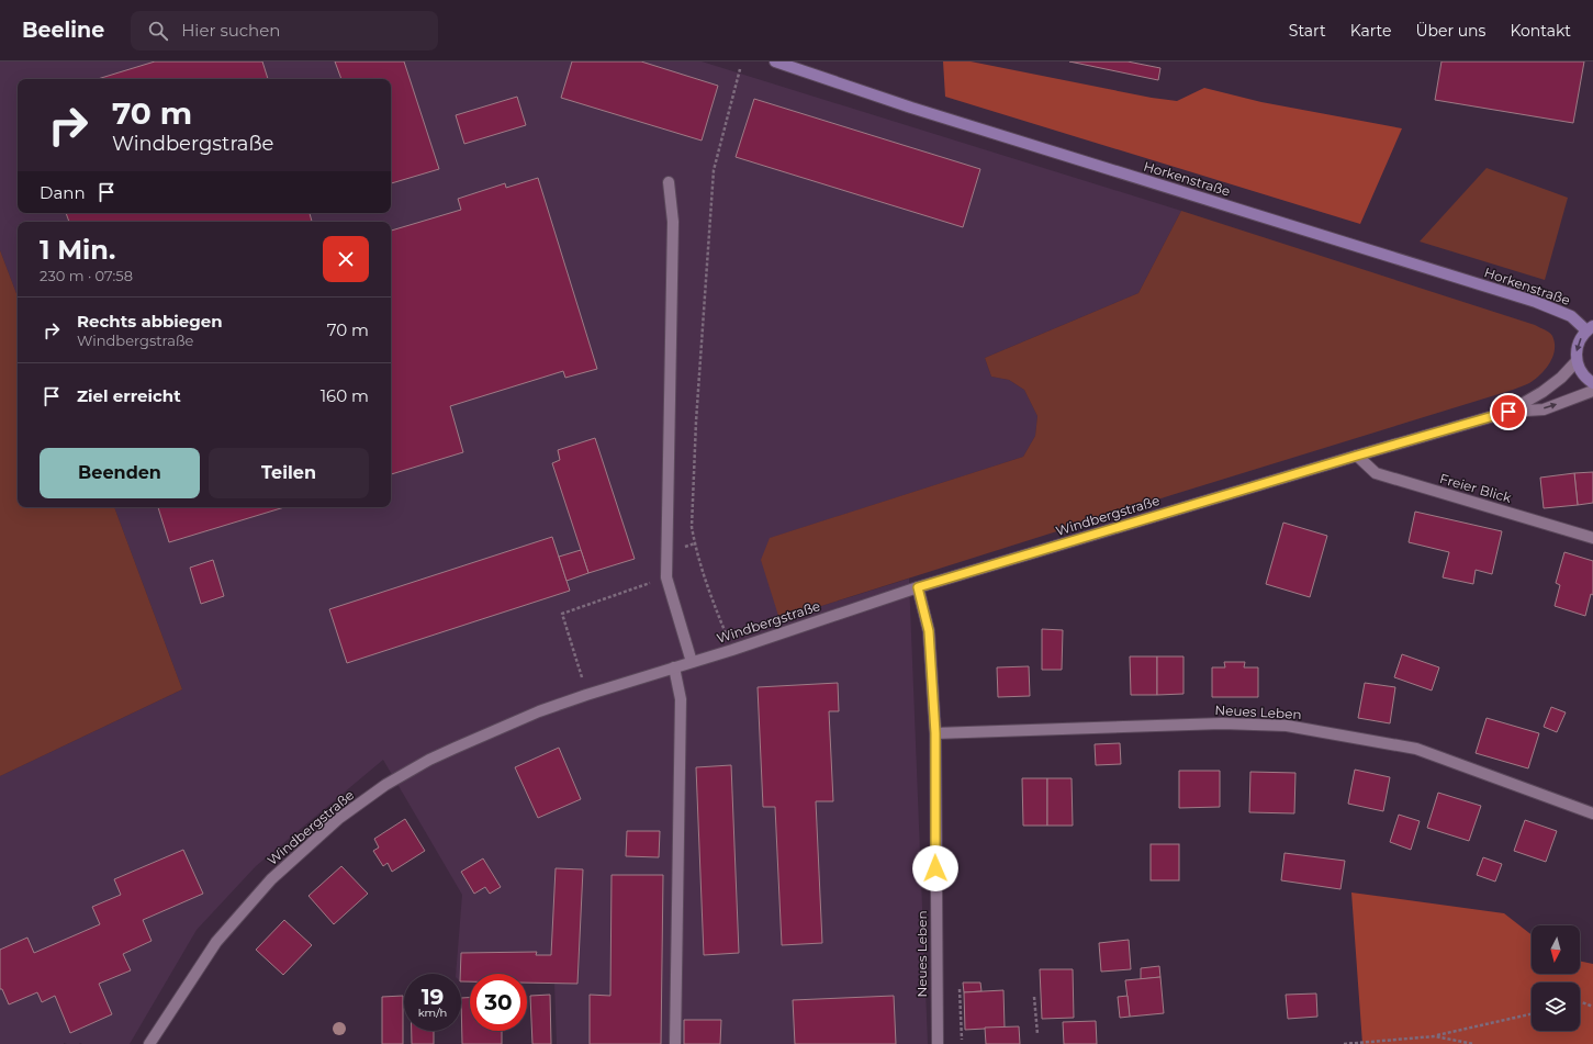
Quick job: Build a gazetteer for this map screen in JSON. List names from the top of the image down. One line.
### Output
{"streets":{"street":["Horkenstraße","Freier Blick","Windbergstraße","Neues Leben"]},"crossings":[["Freier Blick","Windbergstraße"],["Windbergstraße","Neues Leben"]],"north":"bottom","page":{"header":"Beeline","search":"Hier suchen","nav":["Start","Karte","Über uns","Kontakt"],"turn":["70 m","Windbergstraße"],"then":"Dann","heading":["1 Min.","230 m · 07:58"],"list":[{"name":"Rechts abbiegen","note":"Windbergstraße","value":"70 m"},{"name":"Ziel erreicht","value":"160 m"}],"buttons":["Beenden","Teilen"],"speed":"19 km/h","limit":"30"}}
